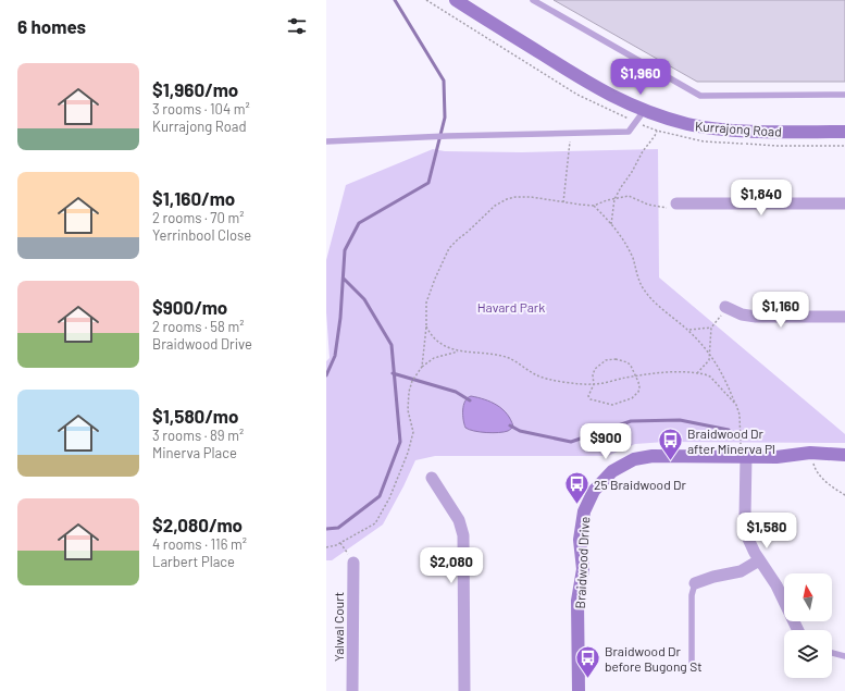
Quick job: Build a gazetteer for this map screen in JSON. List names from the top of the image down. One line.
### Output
{"streets":{"street":["Kurrajong Road","Braidwood Drive","Yalwal Court"]},"parks":["Havard Park"],"places":{"bus stop":["Braidwood Dr after Minerva Pl","25 Braidwood Dr","Braidwood Dr before Bugong St"]},"north":"top","page":{"heading":"6 homes","list":[{"name":"$1,960/mo","note":"3 rooms · 104 m² · Kurrajong Road"},{"name":"$1,160/mo","note":"2 rooms · 70 m² · Yerrinbool Close"},{"name":"$900/mo","note":"2 rooms · 58 m² · Braidwood Drive"},{"name":"$1,580/mo","note":"3 rooms · 89 m² · Minerva Place"},{"name":"$2,080/mo","note":"4 rooms · 116 m² · Larbert Place"}],"price":["$1,960","$1,840","$1,160","$900","$1,580","$2,080"]}}
